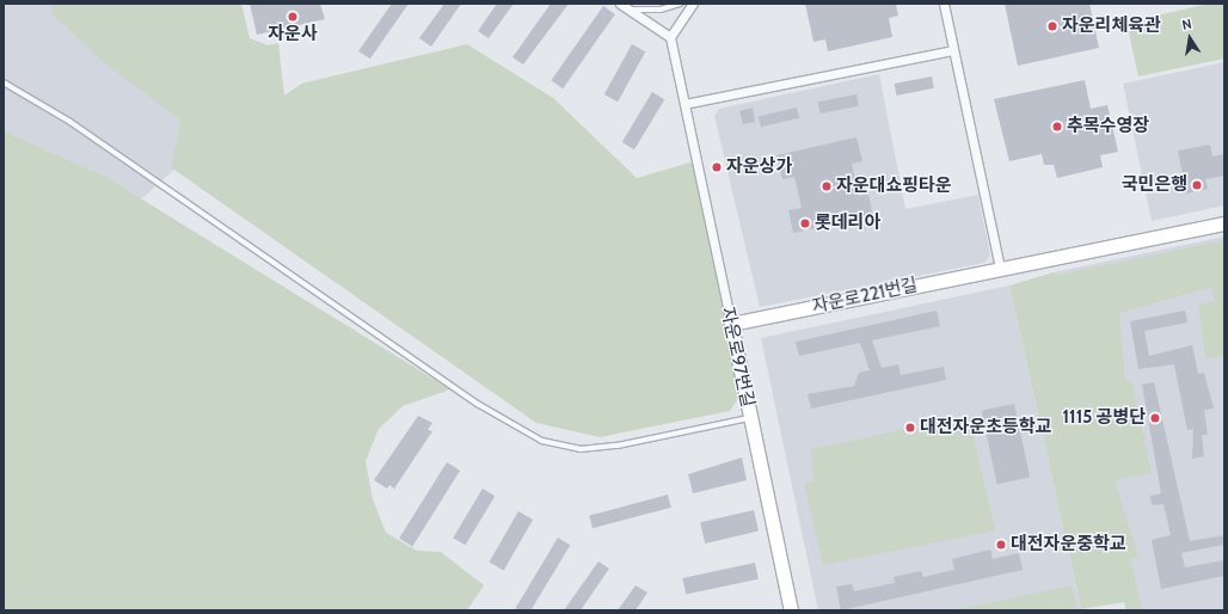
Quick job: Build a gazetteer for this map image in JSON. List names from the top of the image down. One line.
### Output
{"streets":{"street":["자운로221번길","자운로97번길"]},"crossings":[["자운로221번길","자운로97번길"]],"places":["자운사","자운리체육관","추목수영장","자운상가","국민은행","자운대쇼핑타운","롯데리아","1115 공병단","대전자운초등학교","대전자운중학교"],"north":"top"}
